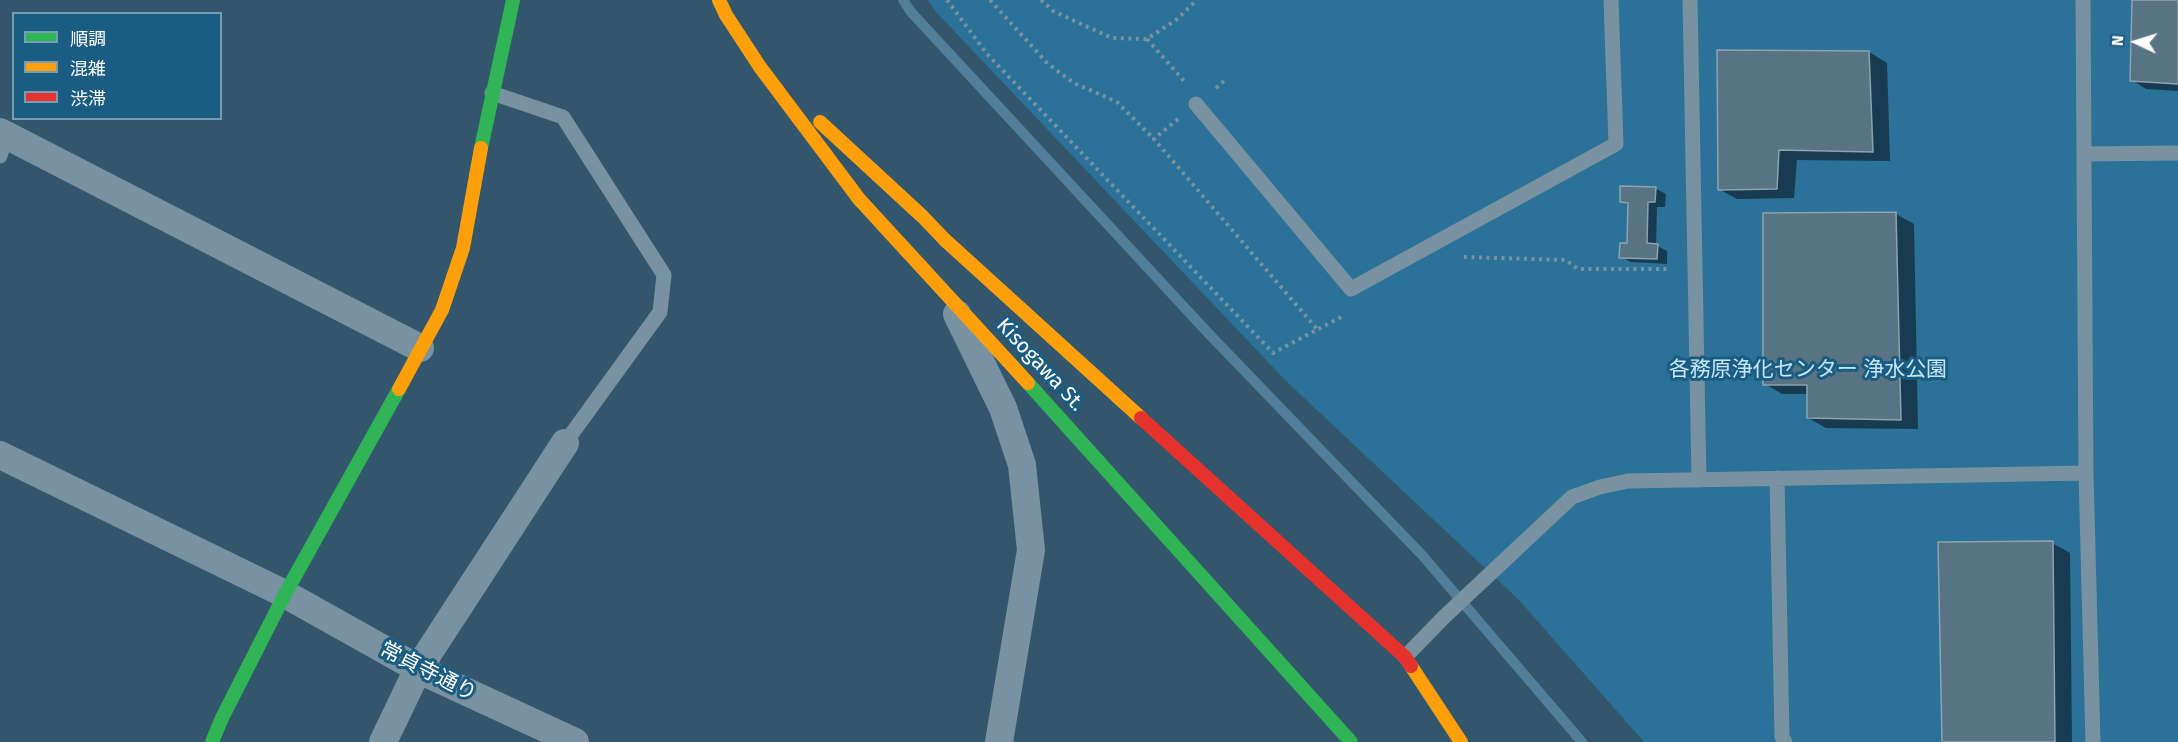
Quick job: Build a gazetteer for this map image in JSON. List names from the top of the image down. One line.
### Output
{"streets":{"main road":["Kisogawa St."],"street":["常貞寺通り"]},"parks":["各務原浄化センター 浄水公園"],"legend":["順調","混雑","渋滞"],"north":"left"}
